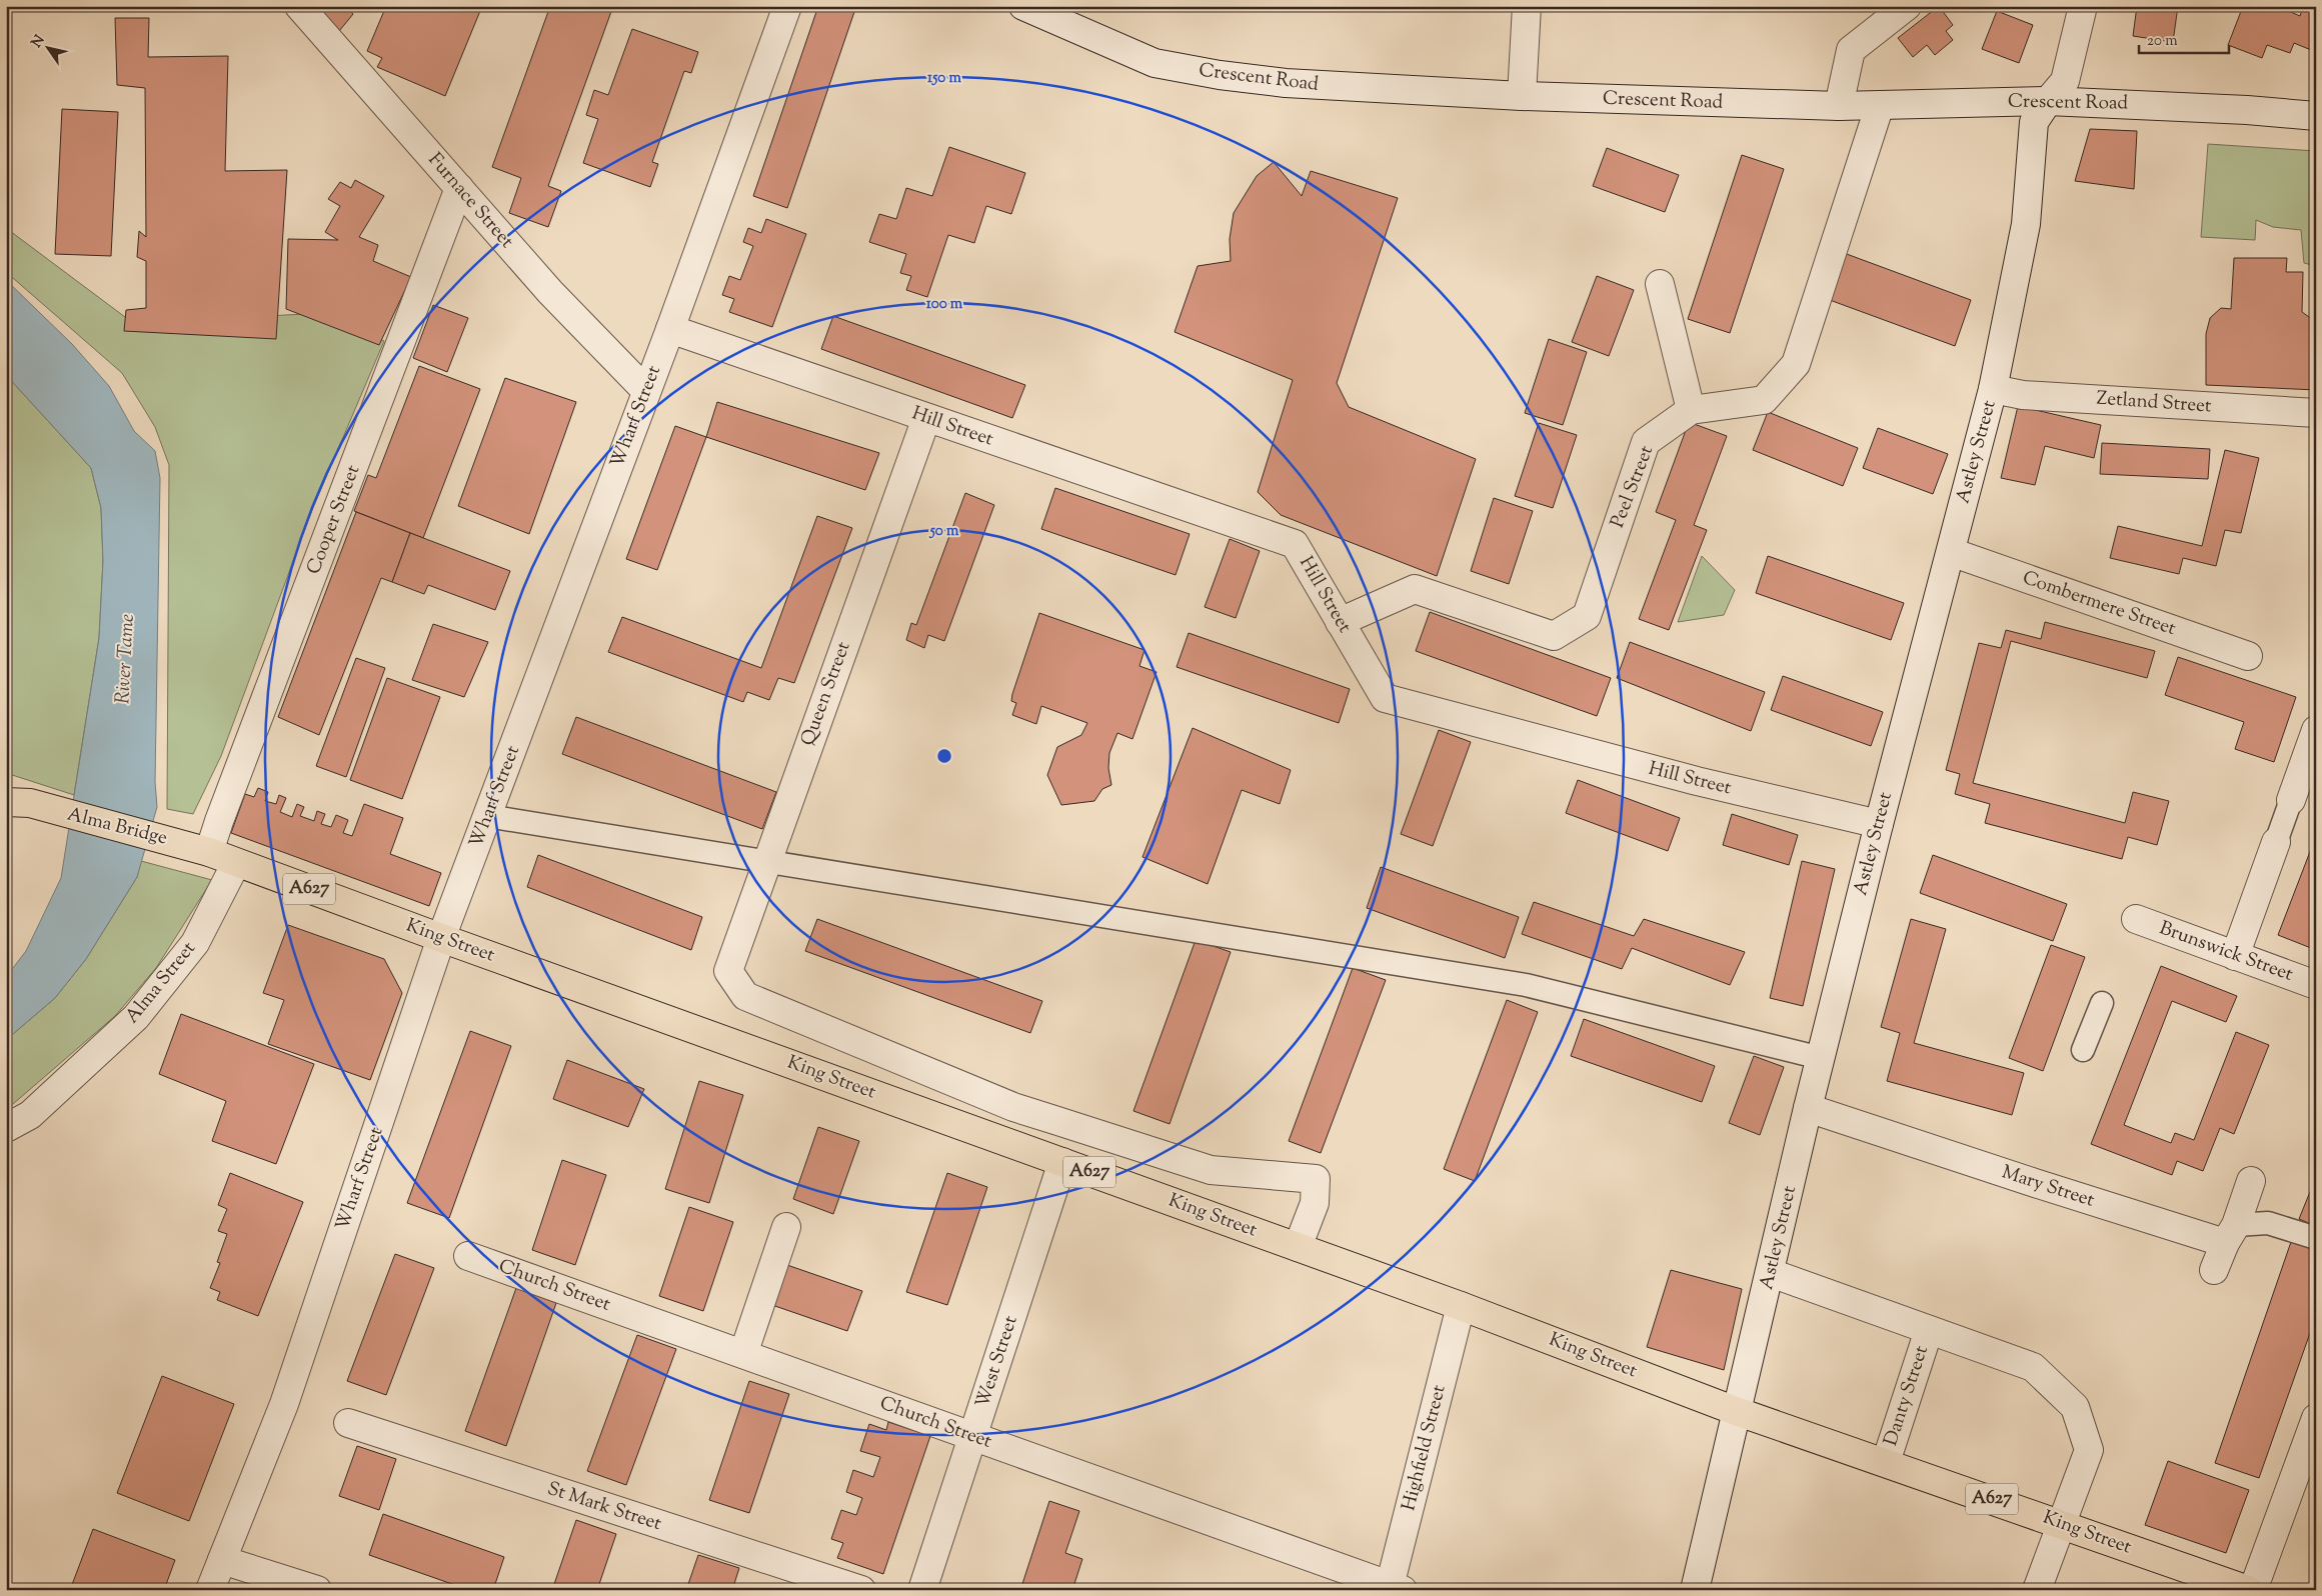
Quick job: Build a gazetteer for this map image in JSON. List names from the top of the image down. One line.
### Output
{"streets":{"main road":["Alma Bridge","A627","King Street"],"street":["Crescent Road","Furnace Street","Zetland Street","Wharf Street","Hill Street","Astley Street","Peel Street","Cooper Street","Combermere Street","Queen Street","Brunswick Street","Alma Street","Mary Street","Church Street","West Street","Danty Street","Highfield Street","St Mark Street"]},"crossings":[["Crescent Road","Astley Street"],["Crescent Road","Peel Street"],["Furnace Street","Wharf Street"],["Furnace Street","Cooper Street"],["Zetland Street","Astley Street"],["Wharf Street","Hill Street"],["Wharf Street","King Street"],["Hill Street","Astley Street"],["Hill Street","Peel Street"],["Hill Street","Queen Street"],["Astley Street","Combermere Street"],["Astley Street","King Street"],["Astley Street","Mary Street"],["Cooper Street","King Street"],["Queen Street","King Street"],["Alma Bridge","King Street"],["King Street","Alma Street"],["King Street","West Street"],["King Street","Danty Street"],["King Street","Highfield Street"],["Church Street","West Street"],["Church Street","Highfield Street"]],"water":["River Tame"],"scale_bar":"20 m","north":"top left","rings":["150 m","100 m","50 m"]}
